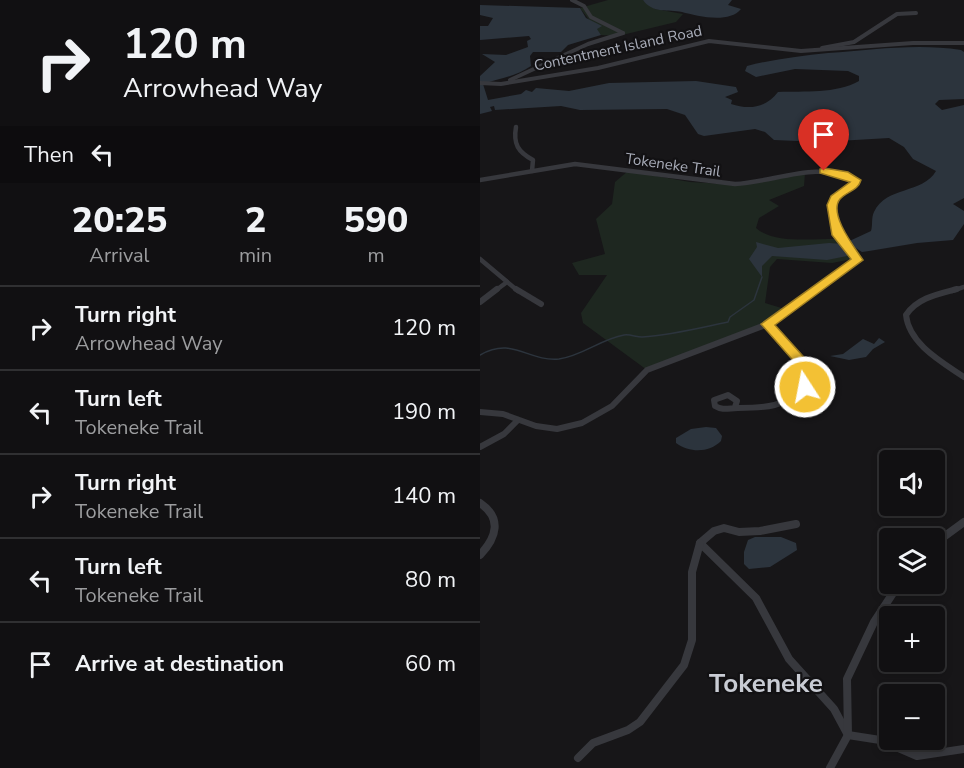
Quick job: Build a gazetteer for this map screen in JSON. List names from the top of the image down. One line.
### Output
{"streets":{"street":["Contentment Island Road","Tokeneke Trail"]},"districts":["Tokeneke"],"page":{"turn":["120 m","Arrowhead Way"],"then":"Then","eta":["20:25","Arrival","2","min","590","m"],"list":[{"name":"Turn right","note":"Arrowhead Way","value":"120 m"},{"name":"Turn left","note":"Tokeneke Trail","value":"190 m"},{"name":"Turn right","note":"Tokeneke Trail","value":"140 m"},{"name":"Turn left","note":"Tokeneke Trail","value":"80 m"},{"name":"Arrive at destination","value":"60 m"}],"map_buttons":["+","−"]}}
